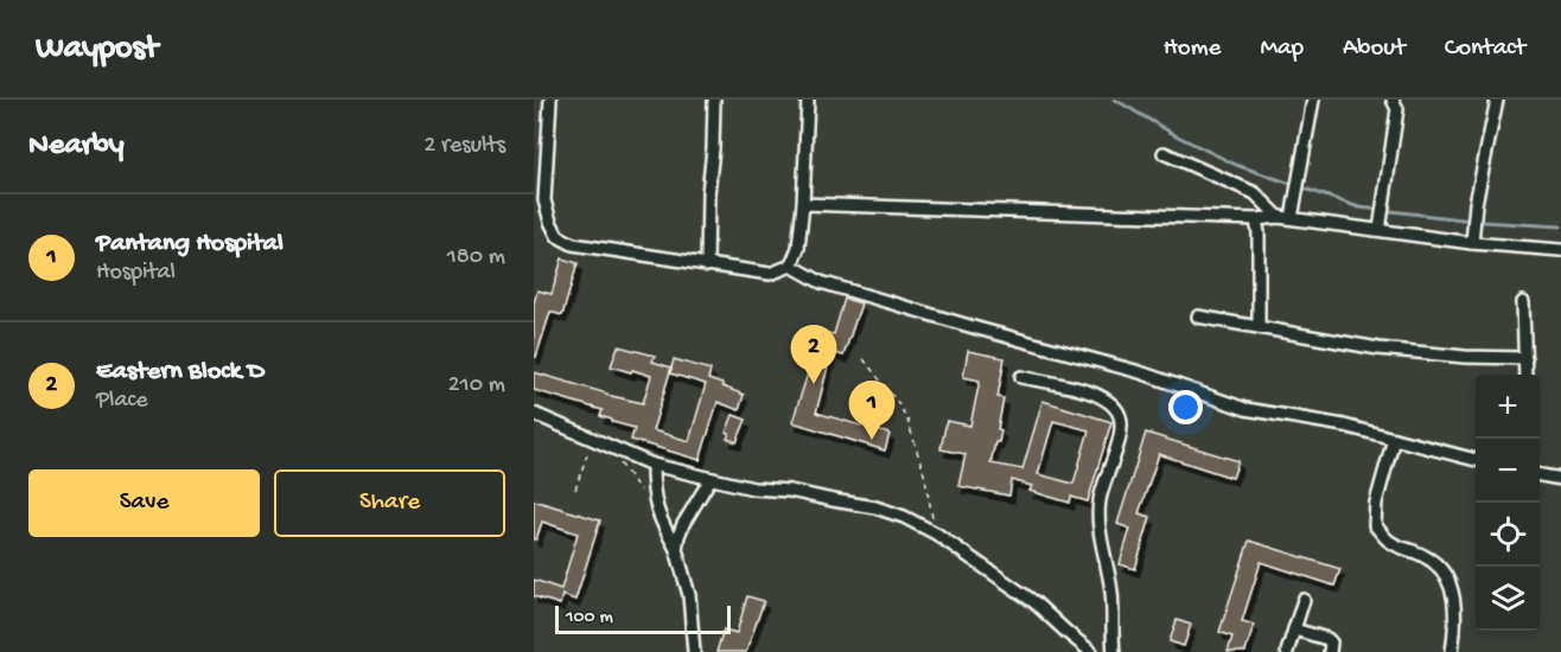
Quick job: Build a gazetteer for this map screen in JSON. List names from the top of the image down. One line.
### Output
{"scale_bar":"100 m","page":{"header":"Waypost","nav":["Home","Map","About","Contact"],"heading":["Nearby","2 results"],"list":[{"mark":"1","name":"Pantang Hospital","note":"Hospital","value":"180 m"},{"mark":"2","name":"Eastern Block D","note":"Place","value":"210 m"}],"pins":["2","1"],"map_buttons":["+","−"],"buttons":["Save","Share"],"scale":"100 m"}}
